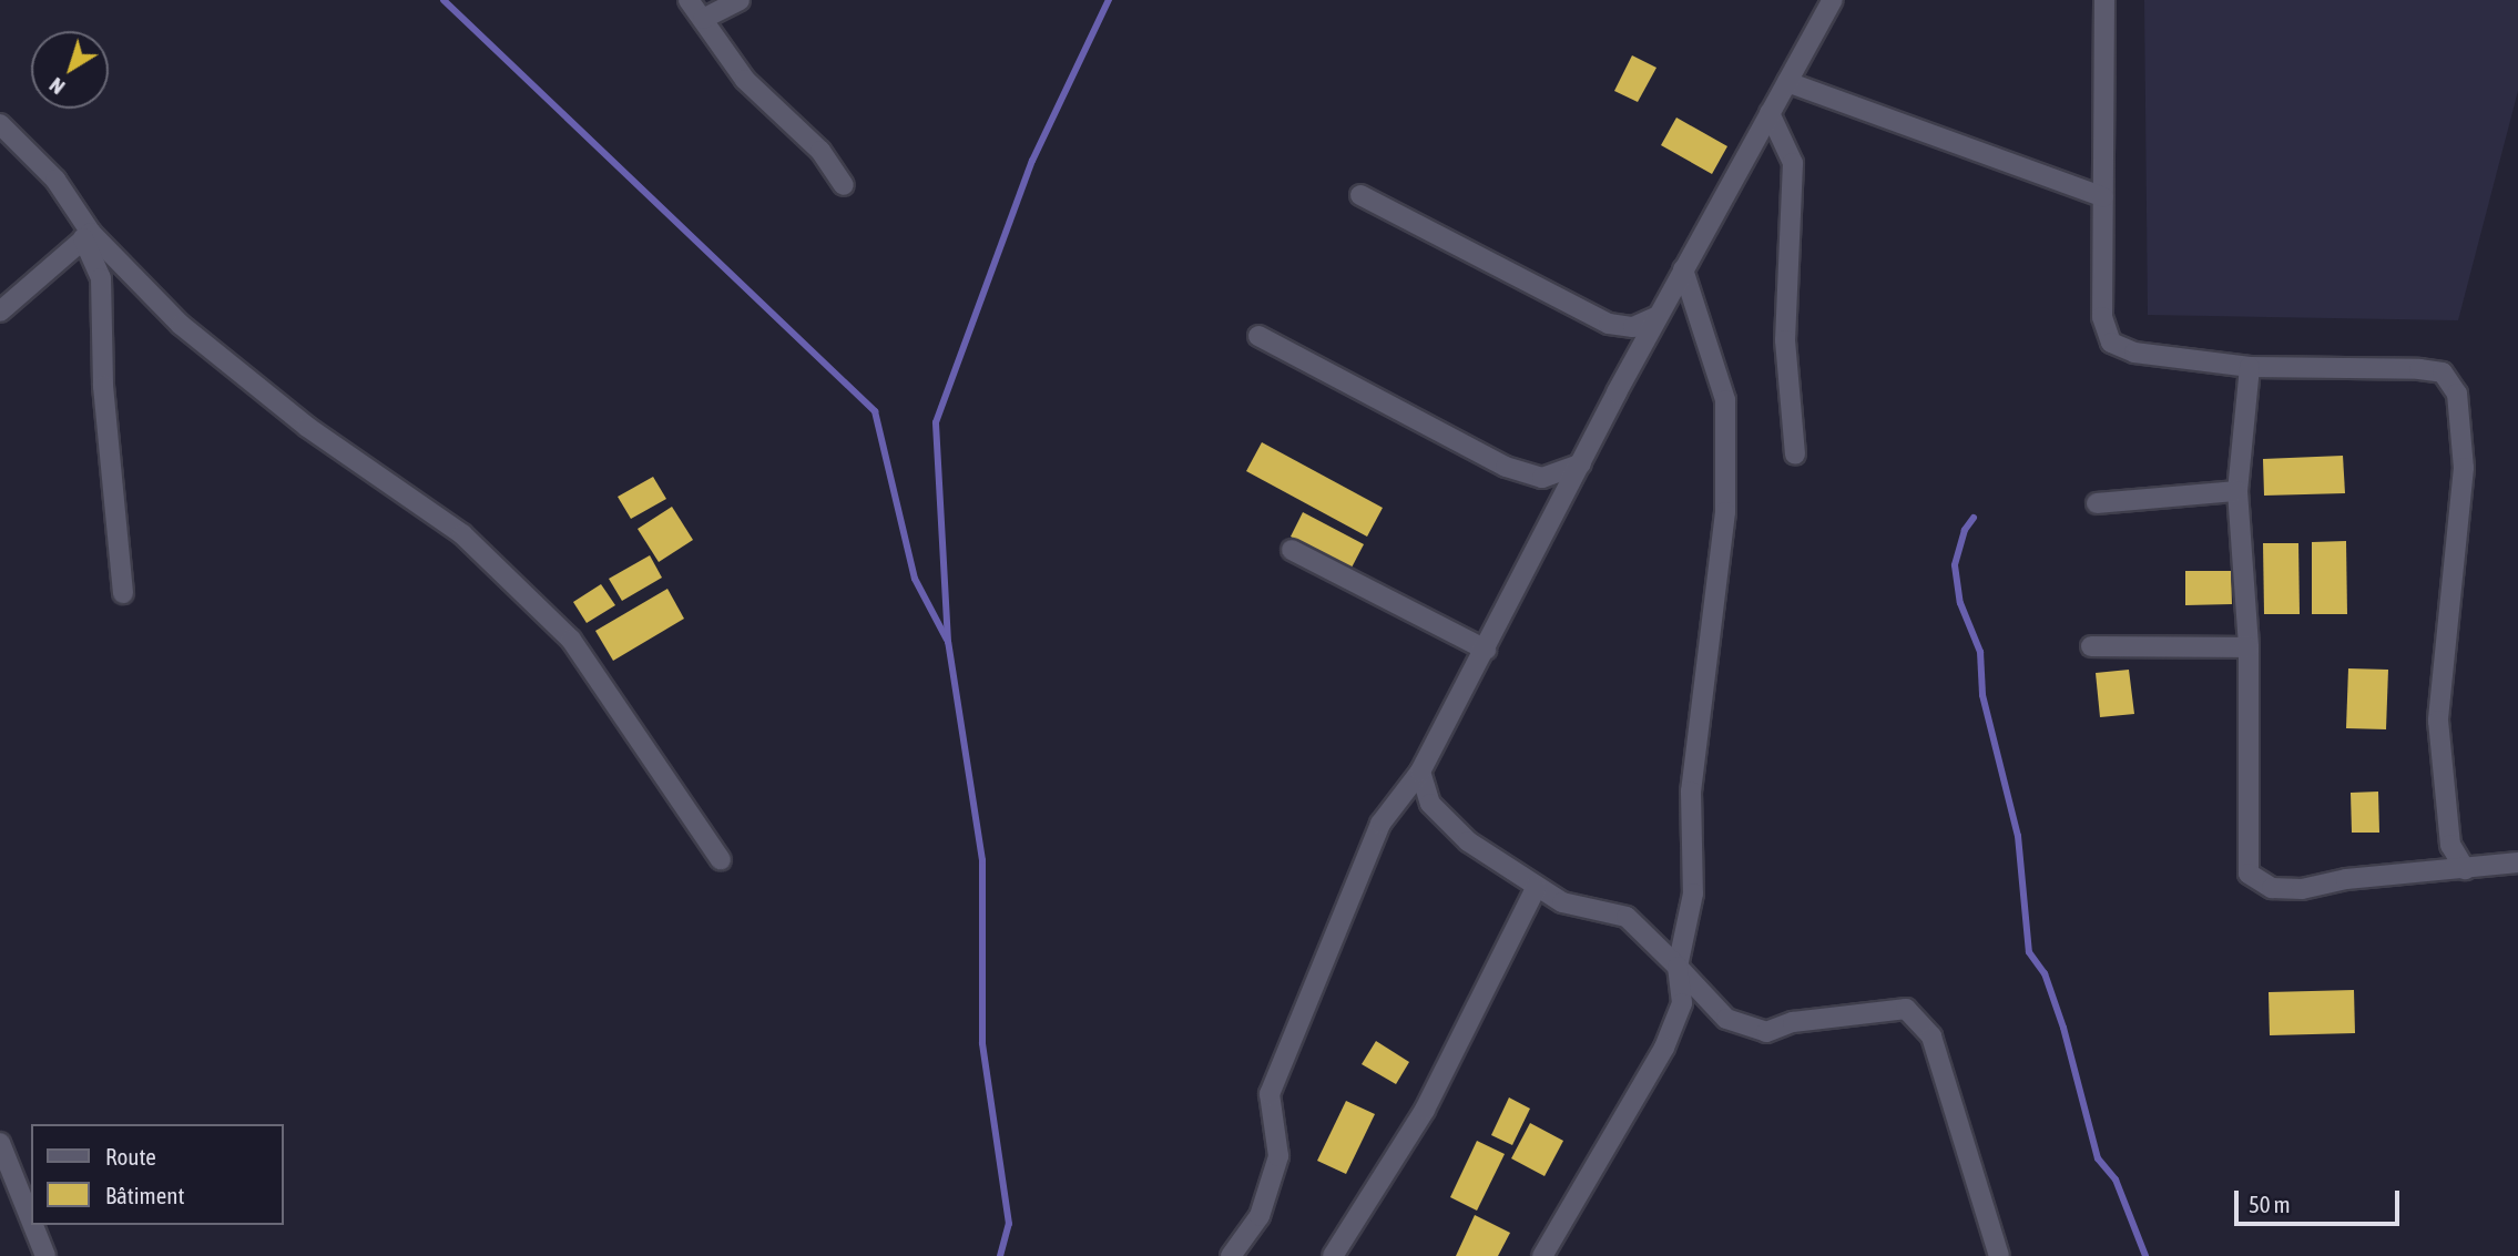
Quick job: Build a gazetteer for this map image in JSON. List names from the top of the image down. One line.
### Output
{"legend":["Route","Bâtiment"],"scale_bar":"50 m","north":"bottom left"}
